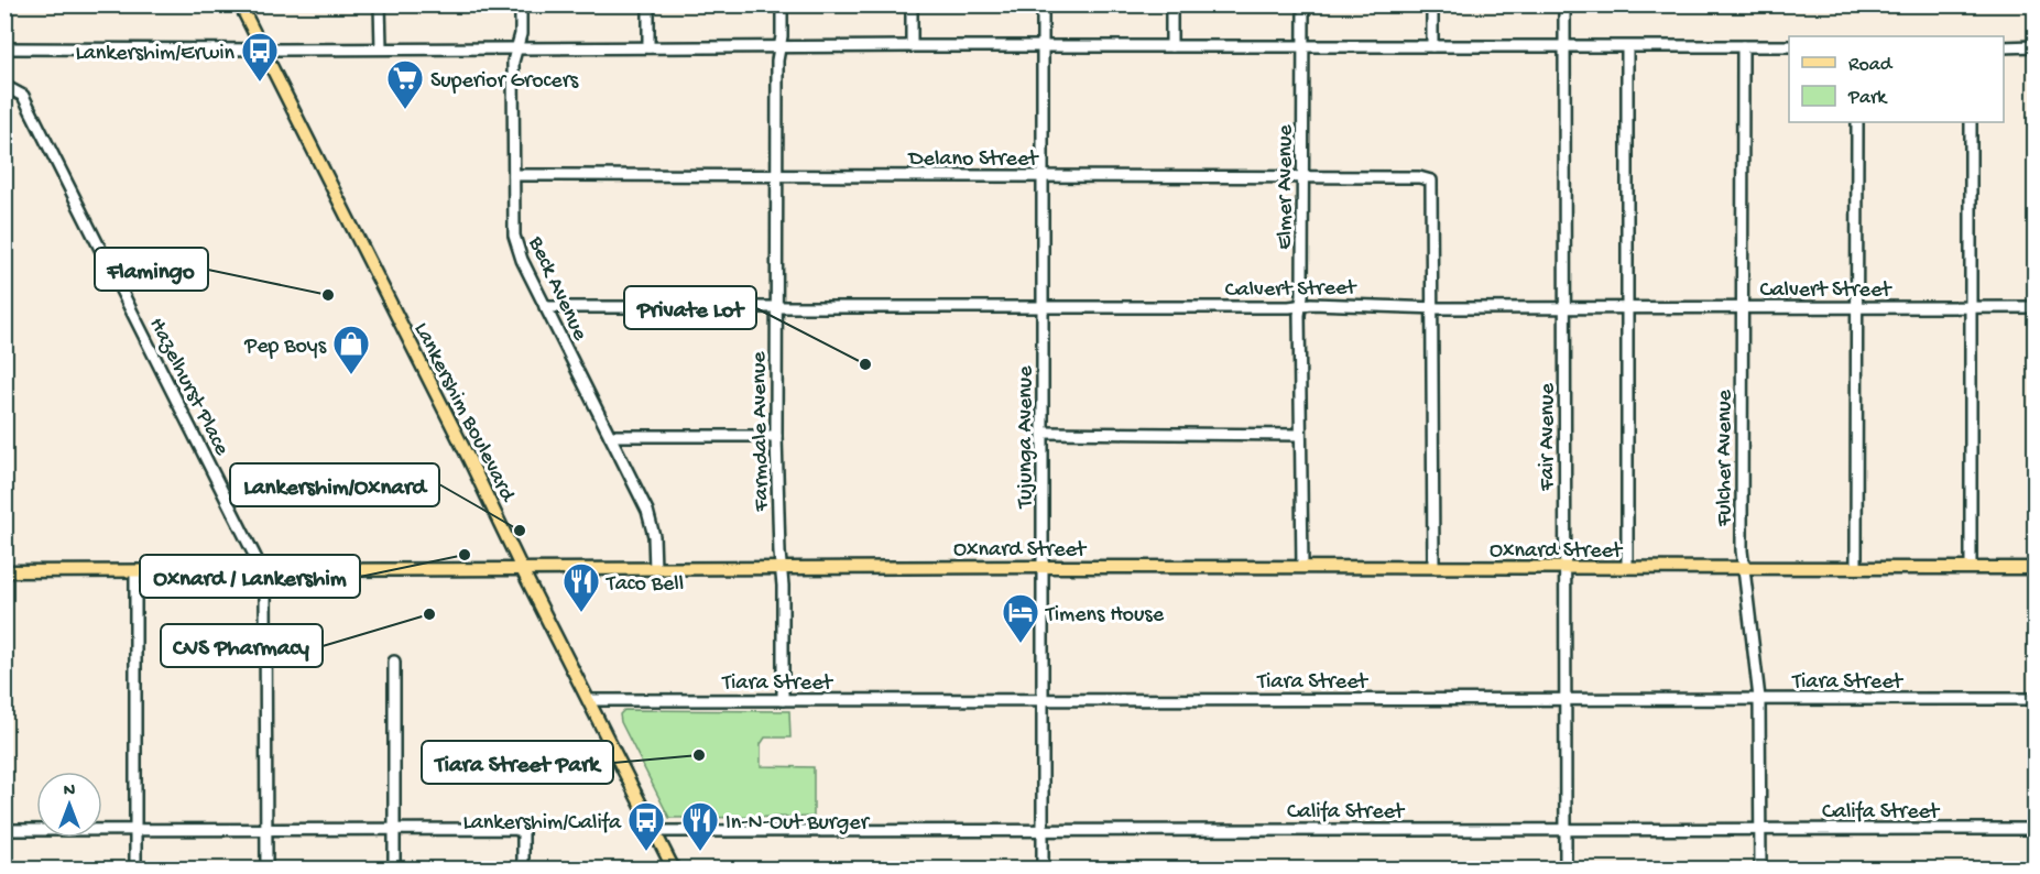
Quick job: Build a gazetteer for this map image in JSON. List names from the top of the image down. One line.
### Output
{"streets":{"main road":["Lankershim Boulevard","Oxnard Street"],"street":["Delano Street","Elmer Avenue","Calvert Street","Beck Avenue","Hazelhurst Place","Farmdale Avenue","Tujunga Avenue","Fair Avenue","Fulcher Avenue","Tiara Street","Califa Street"]},"crossings":[["Delano Street","Elmer Avenue"],["Delano Street","Calvert Street"],["Delano Street","Beck Avenue"],["Delano Street","Farmdale Avenue"],["Delano Street","Tujunga Avenue"],["Elmer Avenue","Calvert Street"],["Elmer Avenue","Oxnard Street"],["Calvert Street","Beck Avenue"],["Calvert Street","Farmdale Avenue"],["Calvert Street","Tujunga Avenue"],["Calvert Street","Fair Avenue"],["Calvert Street","Fulcher Avenue"],["Beck Avenue","Oxnard Street"],["Hazelhurst Place","Oxnard Street"],["Lankershim Boulevard","Oxnard Street"],["Lankershim Boulevard","Tiara Street"],["Lankershim Boulevard","Califa Street"],["Farmdale Avenue","Oxnard Street"],["Farmdale Avenue","Tiara Street"],["Tujunga Avenue","Oxnard Street"],["Tujunga Avenue","Tiara Street"],["Tujunga Avenue","Califa Street"],["Fair Avenue","Oxnard Street"],["Fair Avenue","Tiara Street"],["Fair Avenue","Califa Street"],["Fulcher Avenue","Oxnard Street"],["Fulcher Avenue","Tiara Street"],["Fulcher Avenue","Califa Street"]],"places":{"bus stop":["Lankershim/Erwin","Lankershim/Califa"],"supermarket":["Superior Grocers"],"other":["Flamingo","Private Lot","Lankershim/Oxnard","Oxnard / Lankershim","CVS Pharmacy","Tiara Street Park"],"shop":["Pep Boys"],"restaurant":["Taco Bell","In-N-Out Burger"],"hotel":["Timens House"]},"legend":["Road","Park"],"north":"top"}
